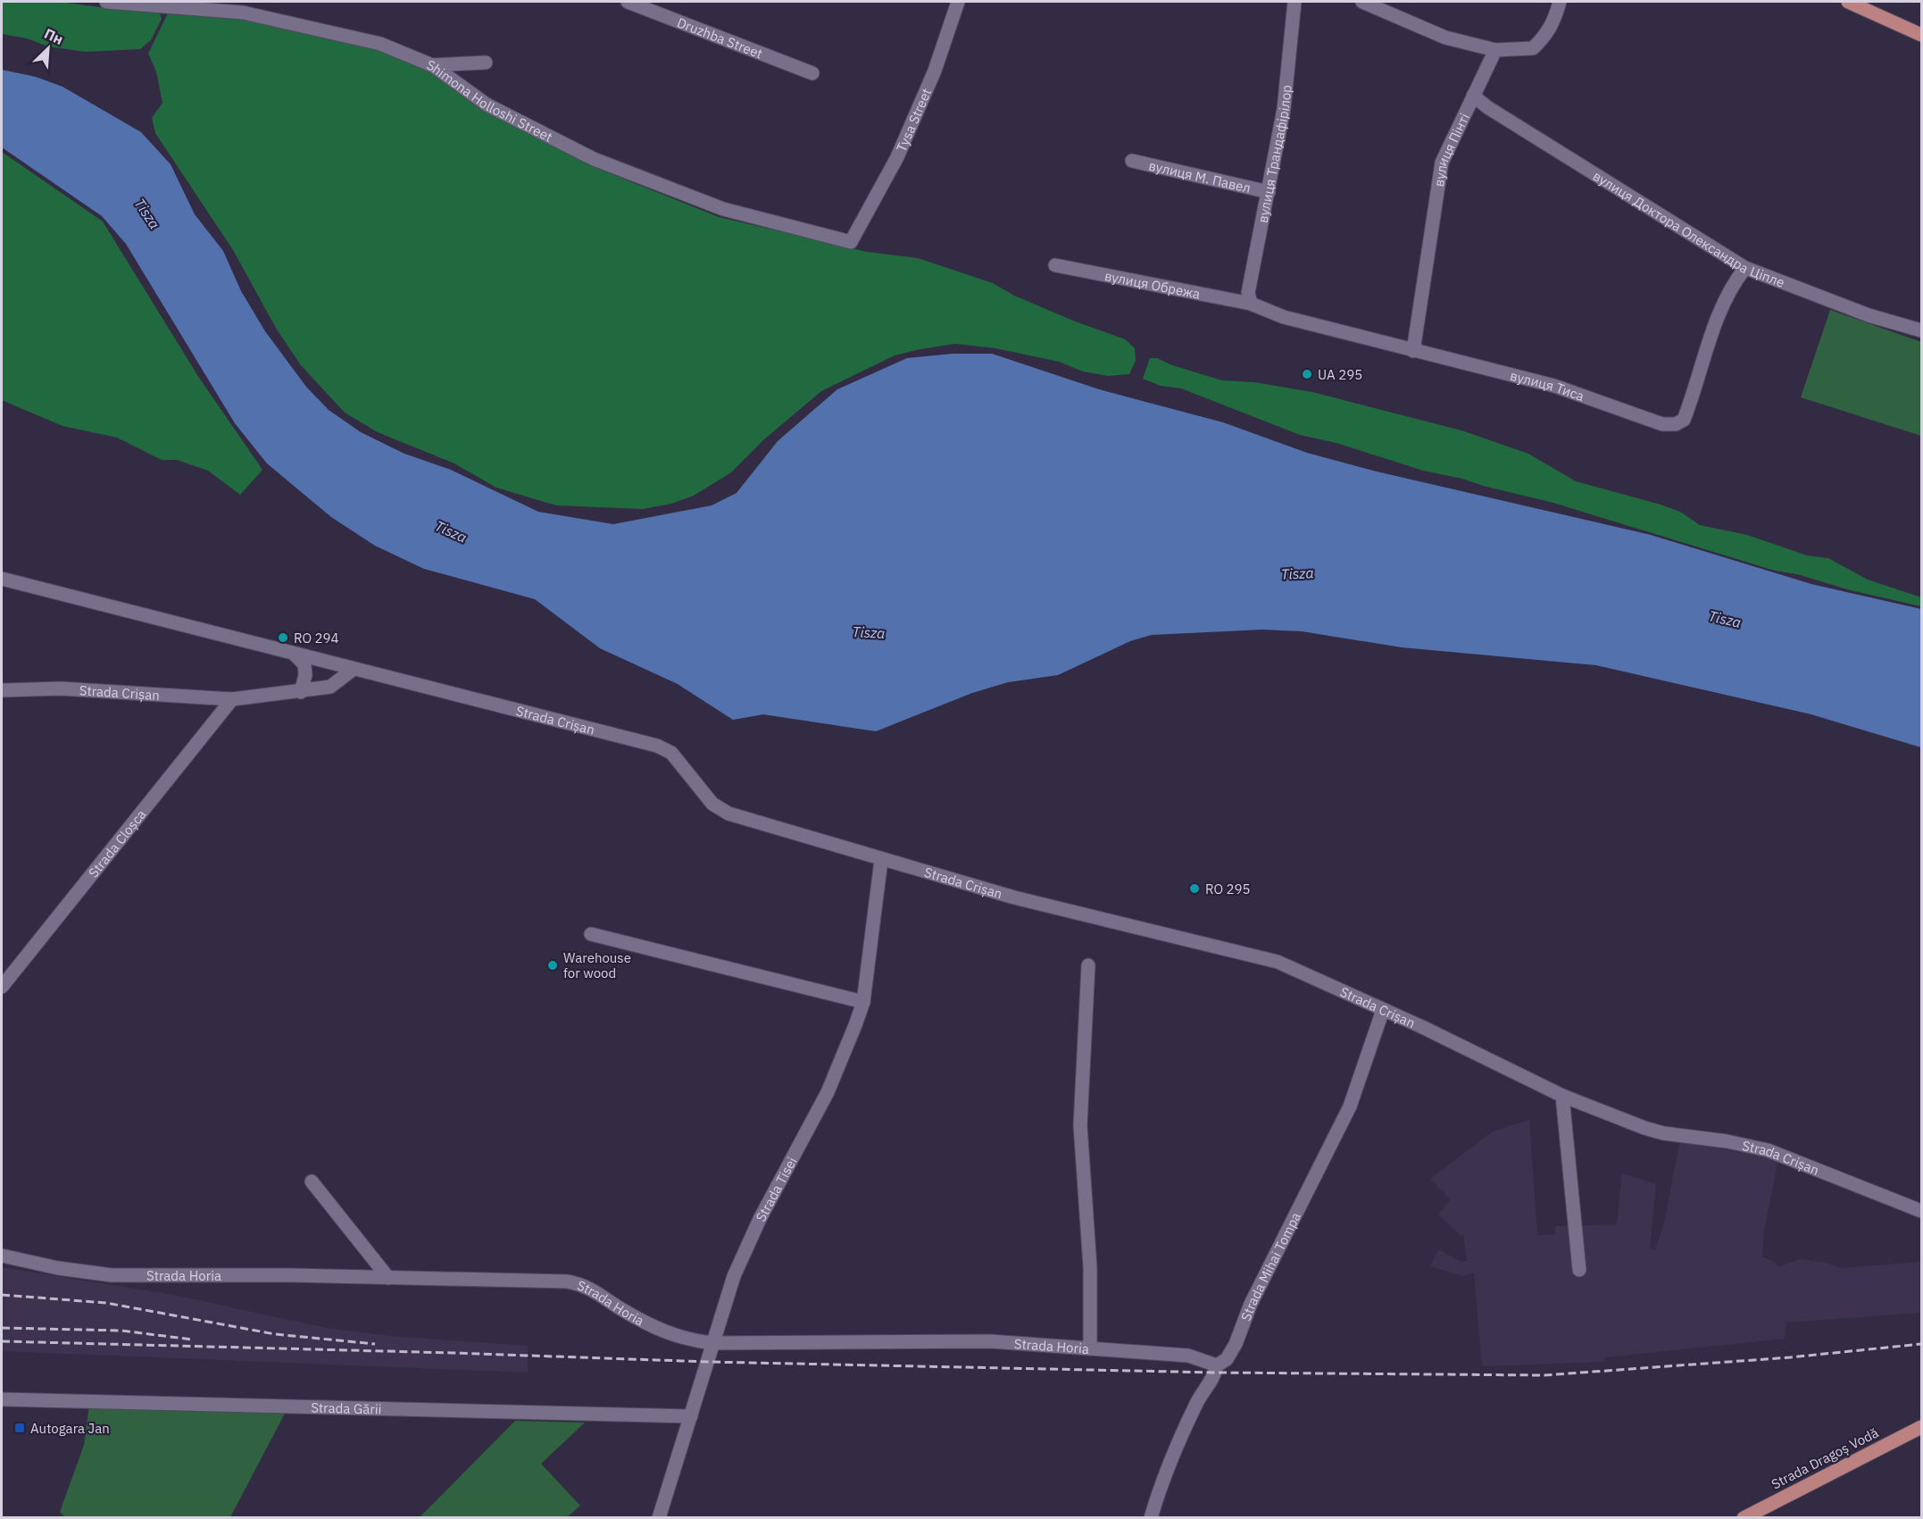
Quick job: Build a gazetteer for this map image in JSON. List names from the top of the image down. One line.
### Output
{"streets":{"main road":["Strada Dragoș Vodă"],"street":["Druzhba Street","Shimona Holloshi Street","Tysa Street","вулиця Пінті","вулиця Трандафірілор","вулиця М. Павел","вулиця Доктора Олександра Ціпле","вулиця Обрежа","вулиця Тиса","Strada Crișan","Strada Cloșca","Strada Tisei","Strada Mihai Tompa","Strada Horia","Strada Gării"]},"crossings":[["Shimona Holloshi Street","Tysa Street"],["вулиця Пінті","вулиця Доктора Олександра Ціпле"],["вулиця Пінті","вулиця Тиса"],["вулиця Трандафірілор","вулиця М. Павел"],["вулиця Трандафірілор","вулиця Обрежа"],["вулиця Трандафірілор","вулиця Тиса"],["вулиця Доктора Олександра Ціпле","вулиця Тиса"],["вулиця Обрежа","вулиця Тиса"],["Strada Crișan","Strada Cloșca"],["Strada Crișan","Strada Tisei"],["Strada Crișan","Strada Mihai Tompa"],["Strada Tisei","Strada Horia"],["Strada Tisei","Strada Gării"],["Strada Mihai Tompa","Strada Horia"]],"water":["Tisza"],"places":{"other":["UA 295","RO 294","RO 295","Warehouse for wood"],"transit":["Autogara Jan"]},"north":"top right"}
